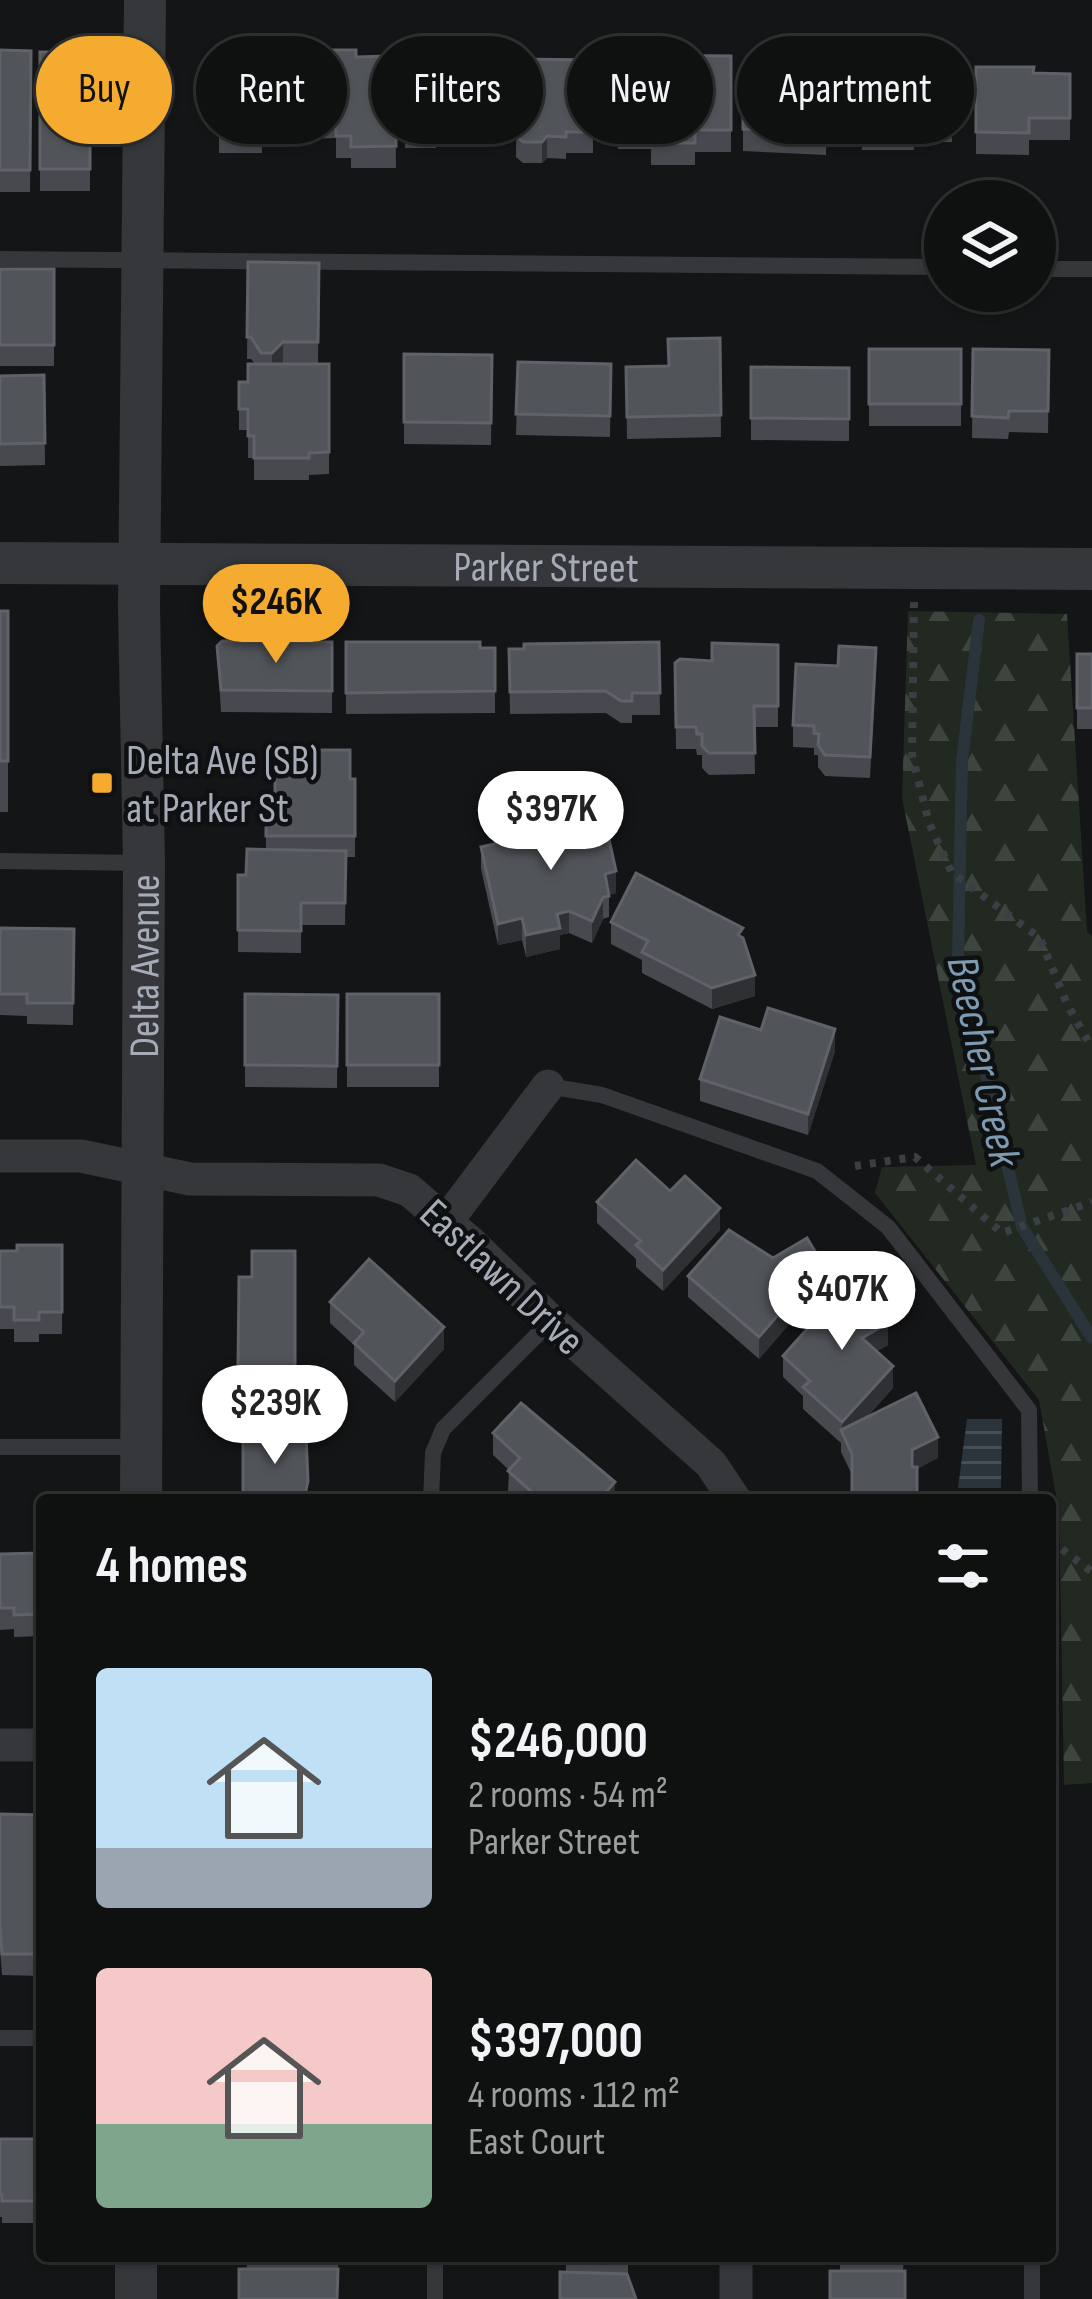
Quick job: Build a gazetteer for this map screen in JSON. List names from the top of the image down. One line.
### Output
{"streets":{"street":["Parker Street","Delta Avenue","Eastlawn Drive"]},"crossings":[["Parker Street","Delta Avenue"],["Delta Avenue","Eastlawn Drive"]],"water":["Beecher Creek"],"places":{"transit":["Delta Ave (SB) at Parker St"]},"page":{"chip":["Buy","Rent","Filters","New","Apartment"],"price":["$246K","$397K","$407K","$239K"],"heading":"4 homes","list":[{"name":"$246,000","note":"2 rooms · 54 m² · Parker Street"},{"name":"$397,000","note":"4 rooms · 112 m² · East Court"}]}}
